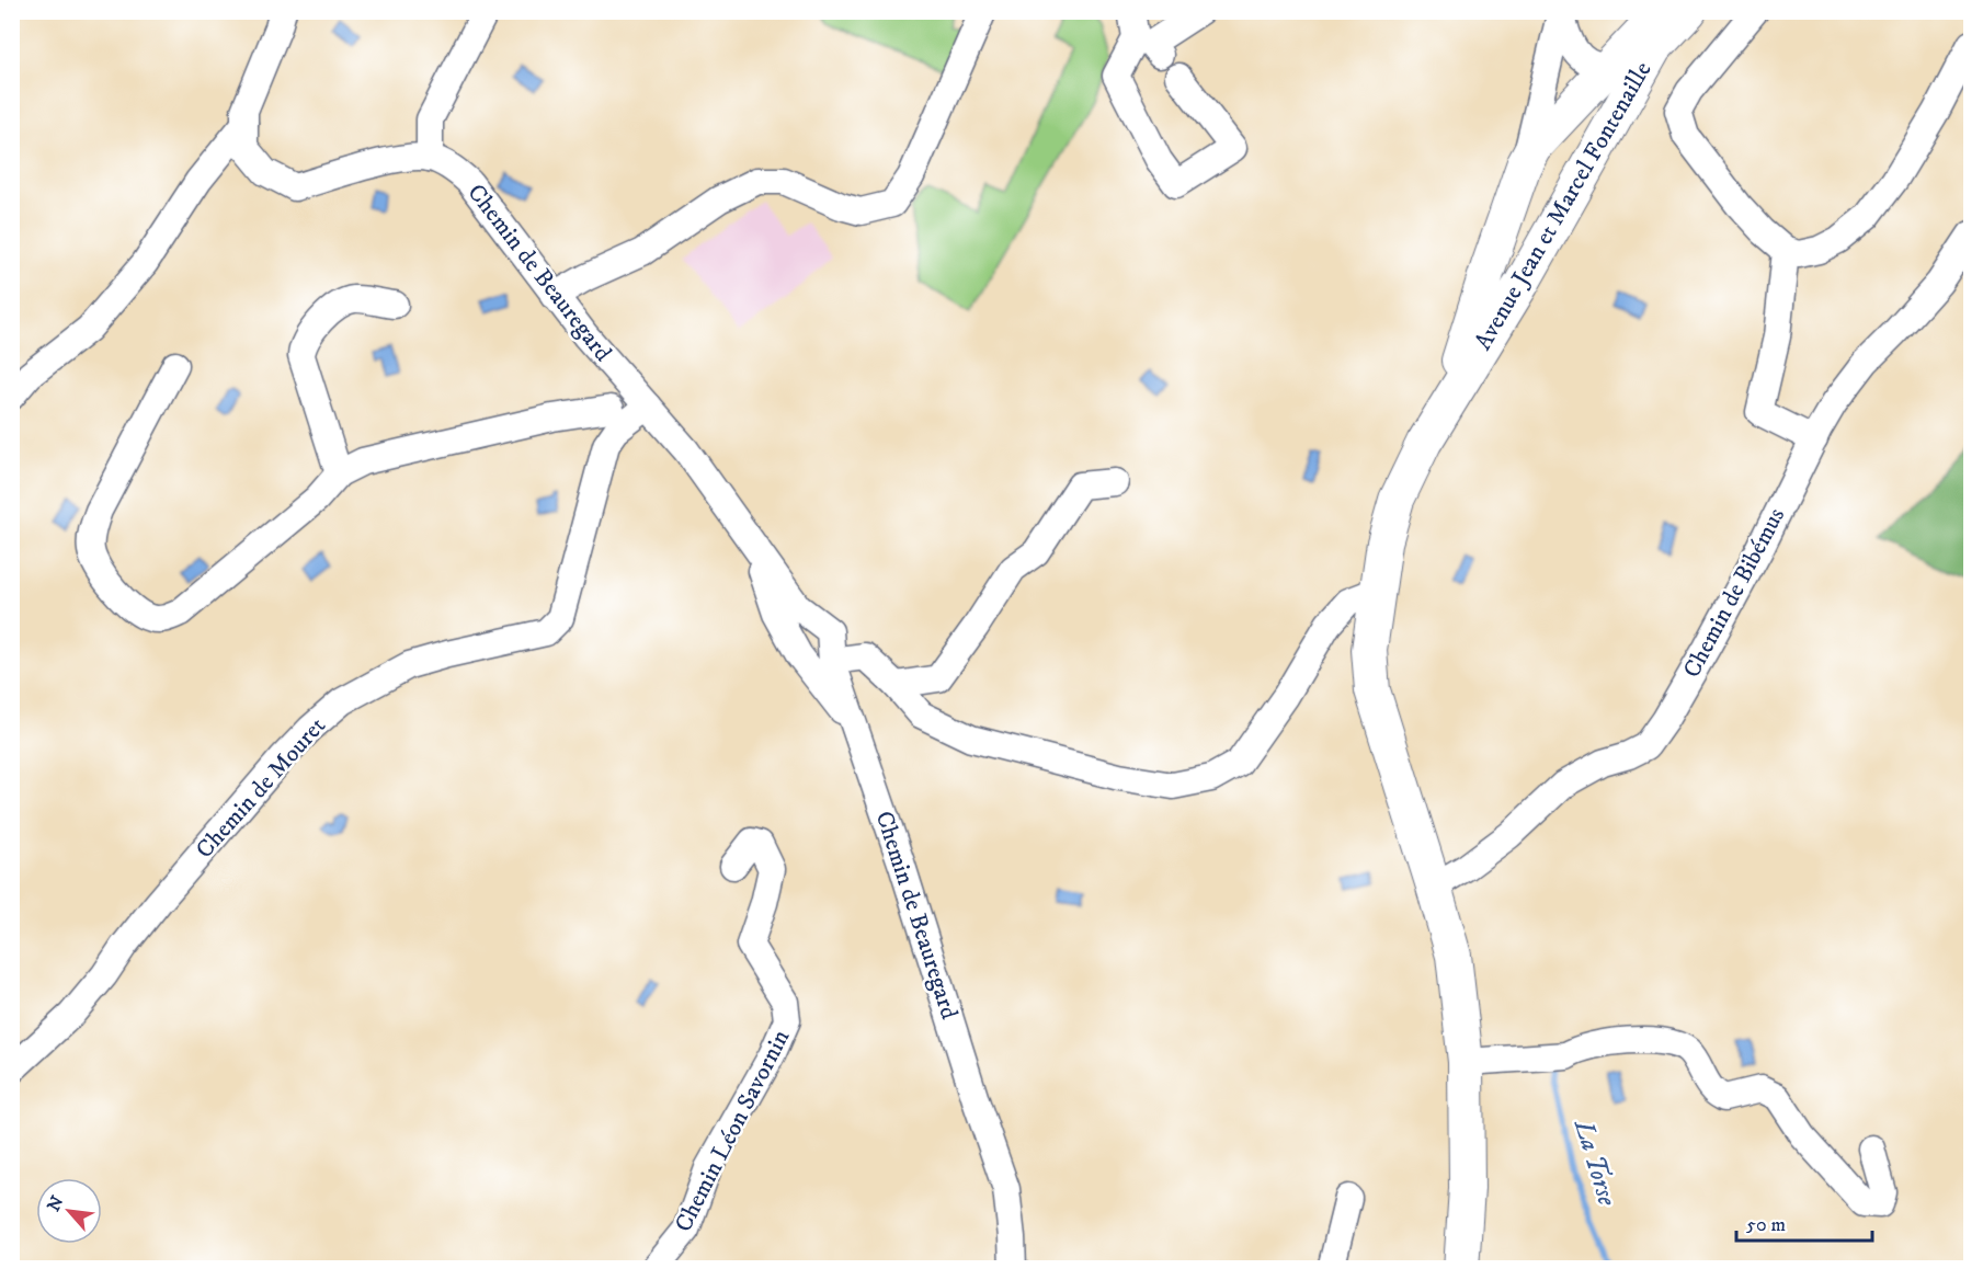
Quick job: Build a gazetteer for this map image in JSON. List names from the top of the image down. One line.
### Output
{"streets":{"main road":["Avenue Jean et Marcel Fontenaille"],"street":["Chemin de Beauregard","Chemin de Bibémus","Chemin de Mouret","Chemin Léon Savornin"]},"crossings":[["Avenue Jean et Marcel Fontenaille","Chemin de Bibémus"],["Chemin de Beauregard","Chemin de Mouret"]],"water":["La Torse"],"scale_bar":"50 m","north":"top left"}
